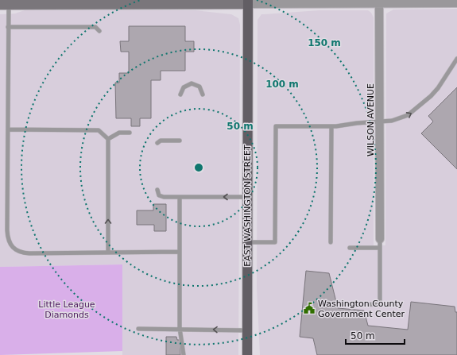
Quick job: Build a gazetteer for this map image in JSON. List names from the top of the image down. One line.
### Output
{"streets":{"main road":["EAST WASHINGTON STREET"],"street":["WILSON AVENUE"]},"parks":["Little League Diamonds"],"places":{"public building":["Washington County Government Center"]},"scale_bar":"50 m","rings":["150 m","100 m","50 m"]}
